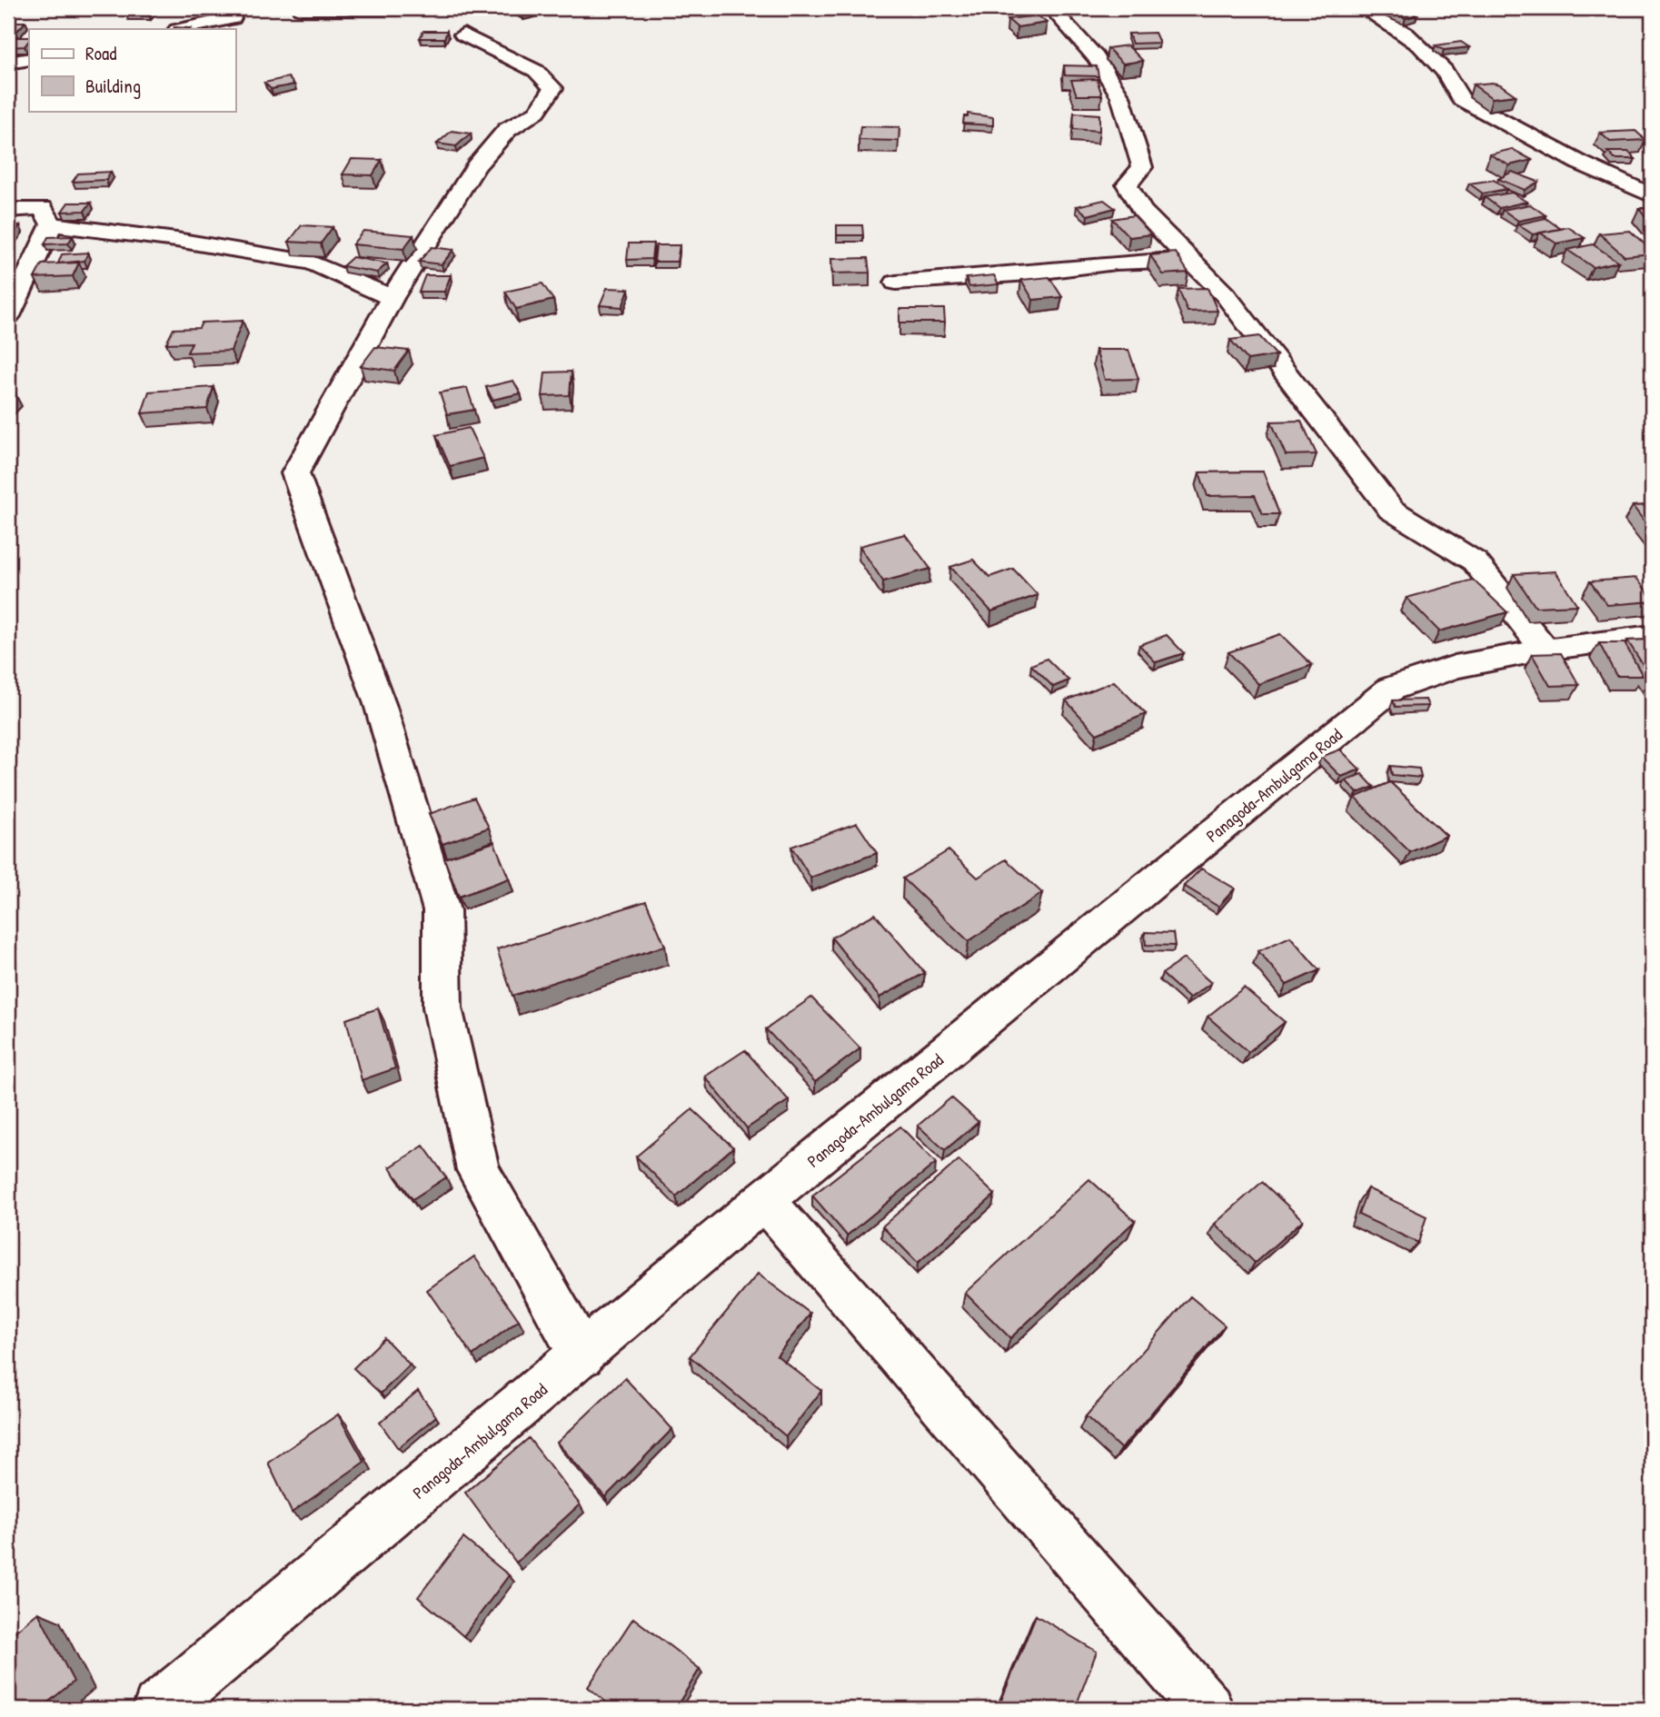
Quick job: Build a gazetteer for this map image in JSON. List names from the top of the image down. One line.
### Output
{"streets":{"street":["Panagoda-Ambulgama Road"]},"legend":["Road","Building"]}
